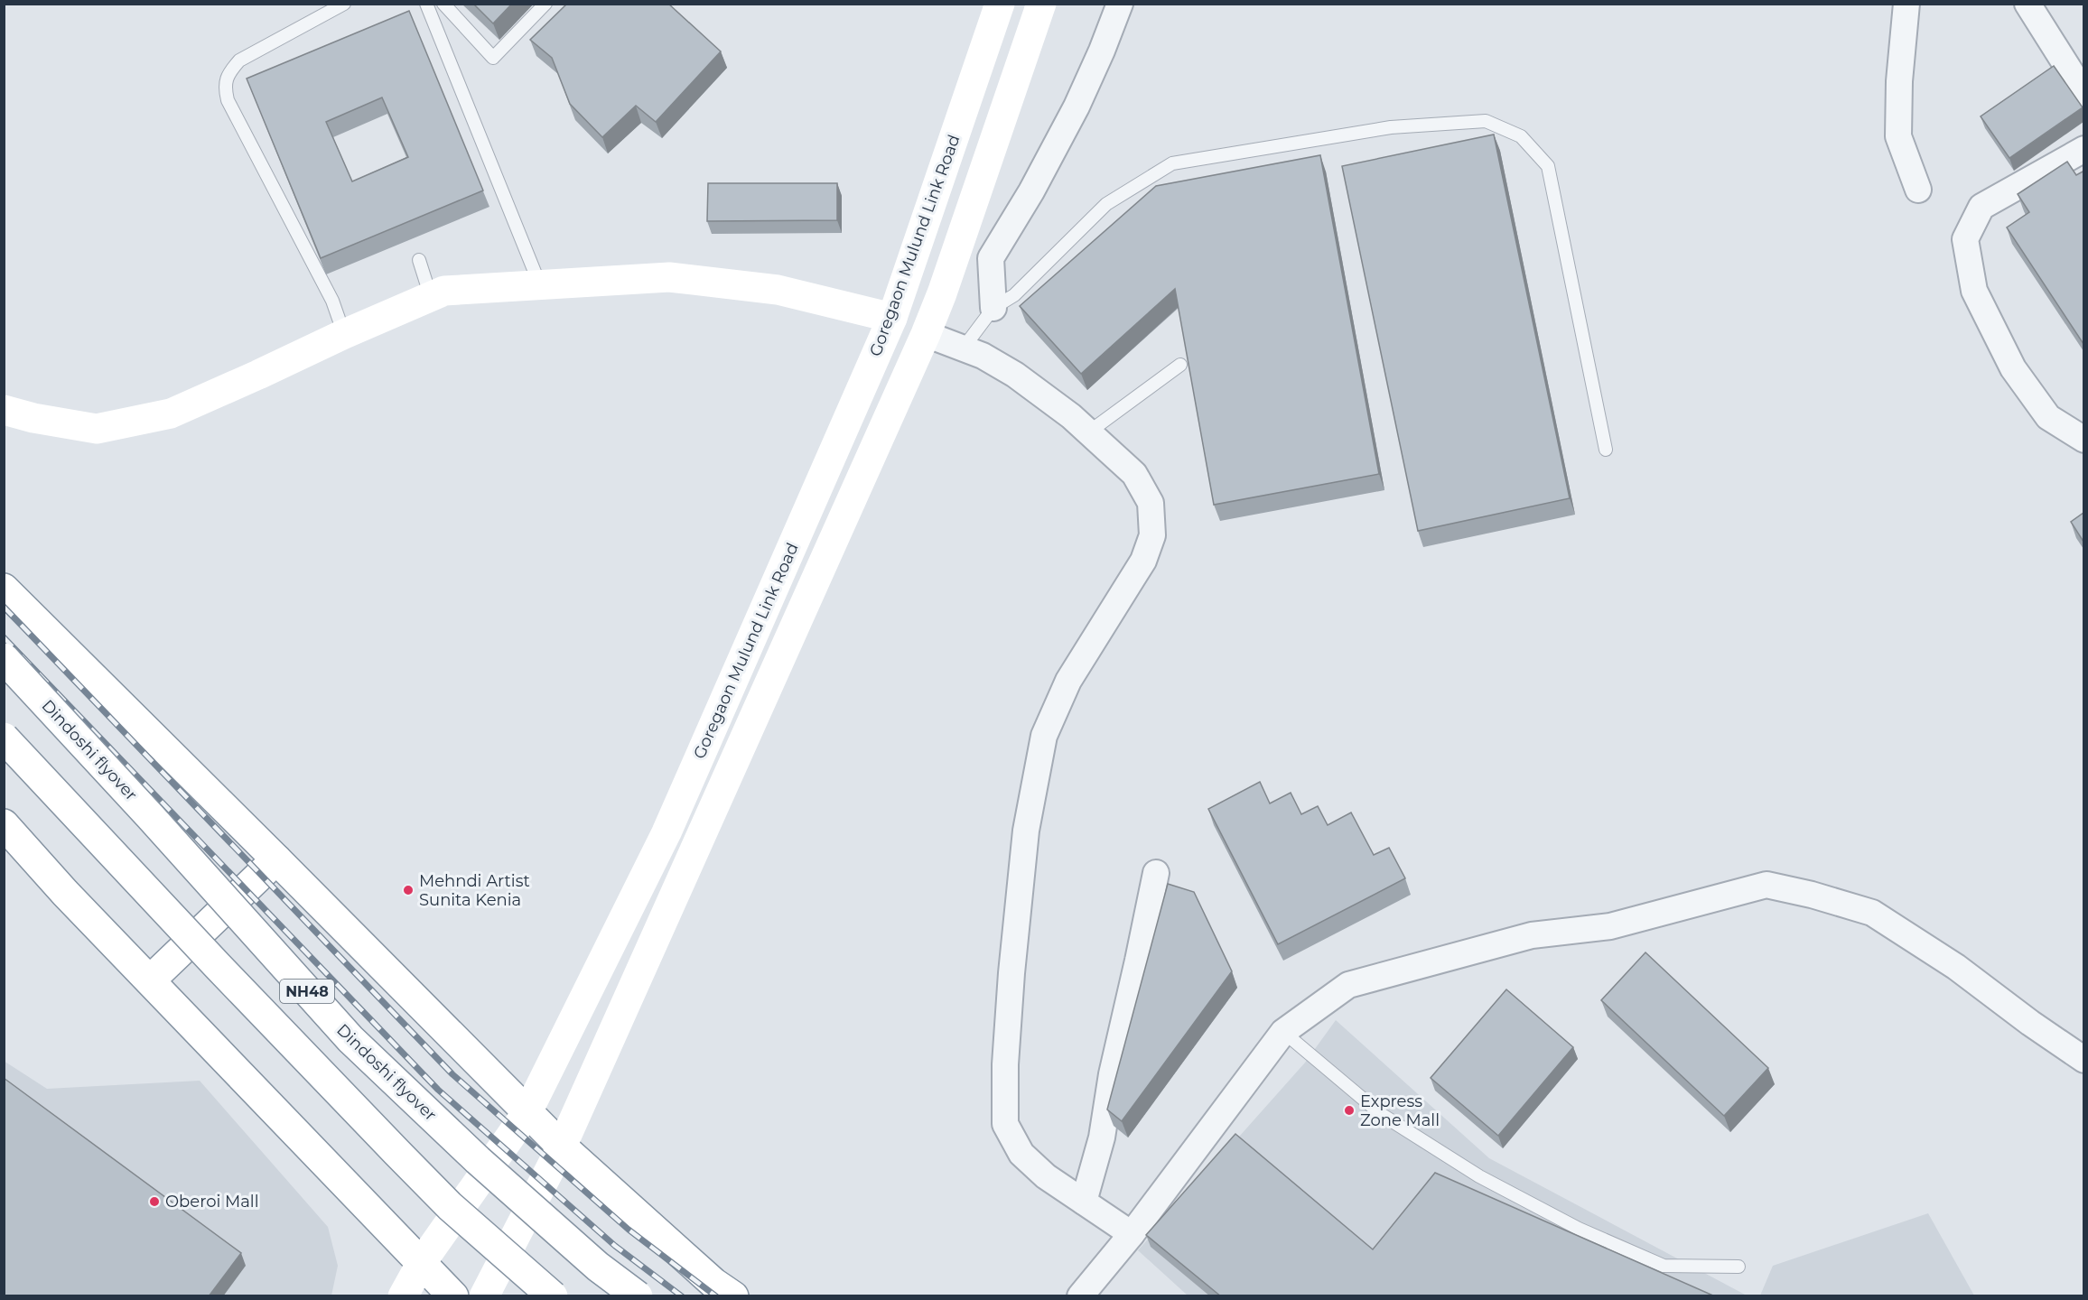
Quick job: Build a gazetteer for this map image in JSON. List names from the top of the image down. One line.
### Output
{"streets":{"main road":["Goregaon Mulund Link Road","Dindoshi flyover","NH48"]},"places":["Mehndi Artist Sunita Kenia","Express Zone Mall","Oberoi Mall"]}
